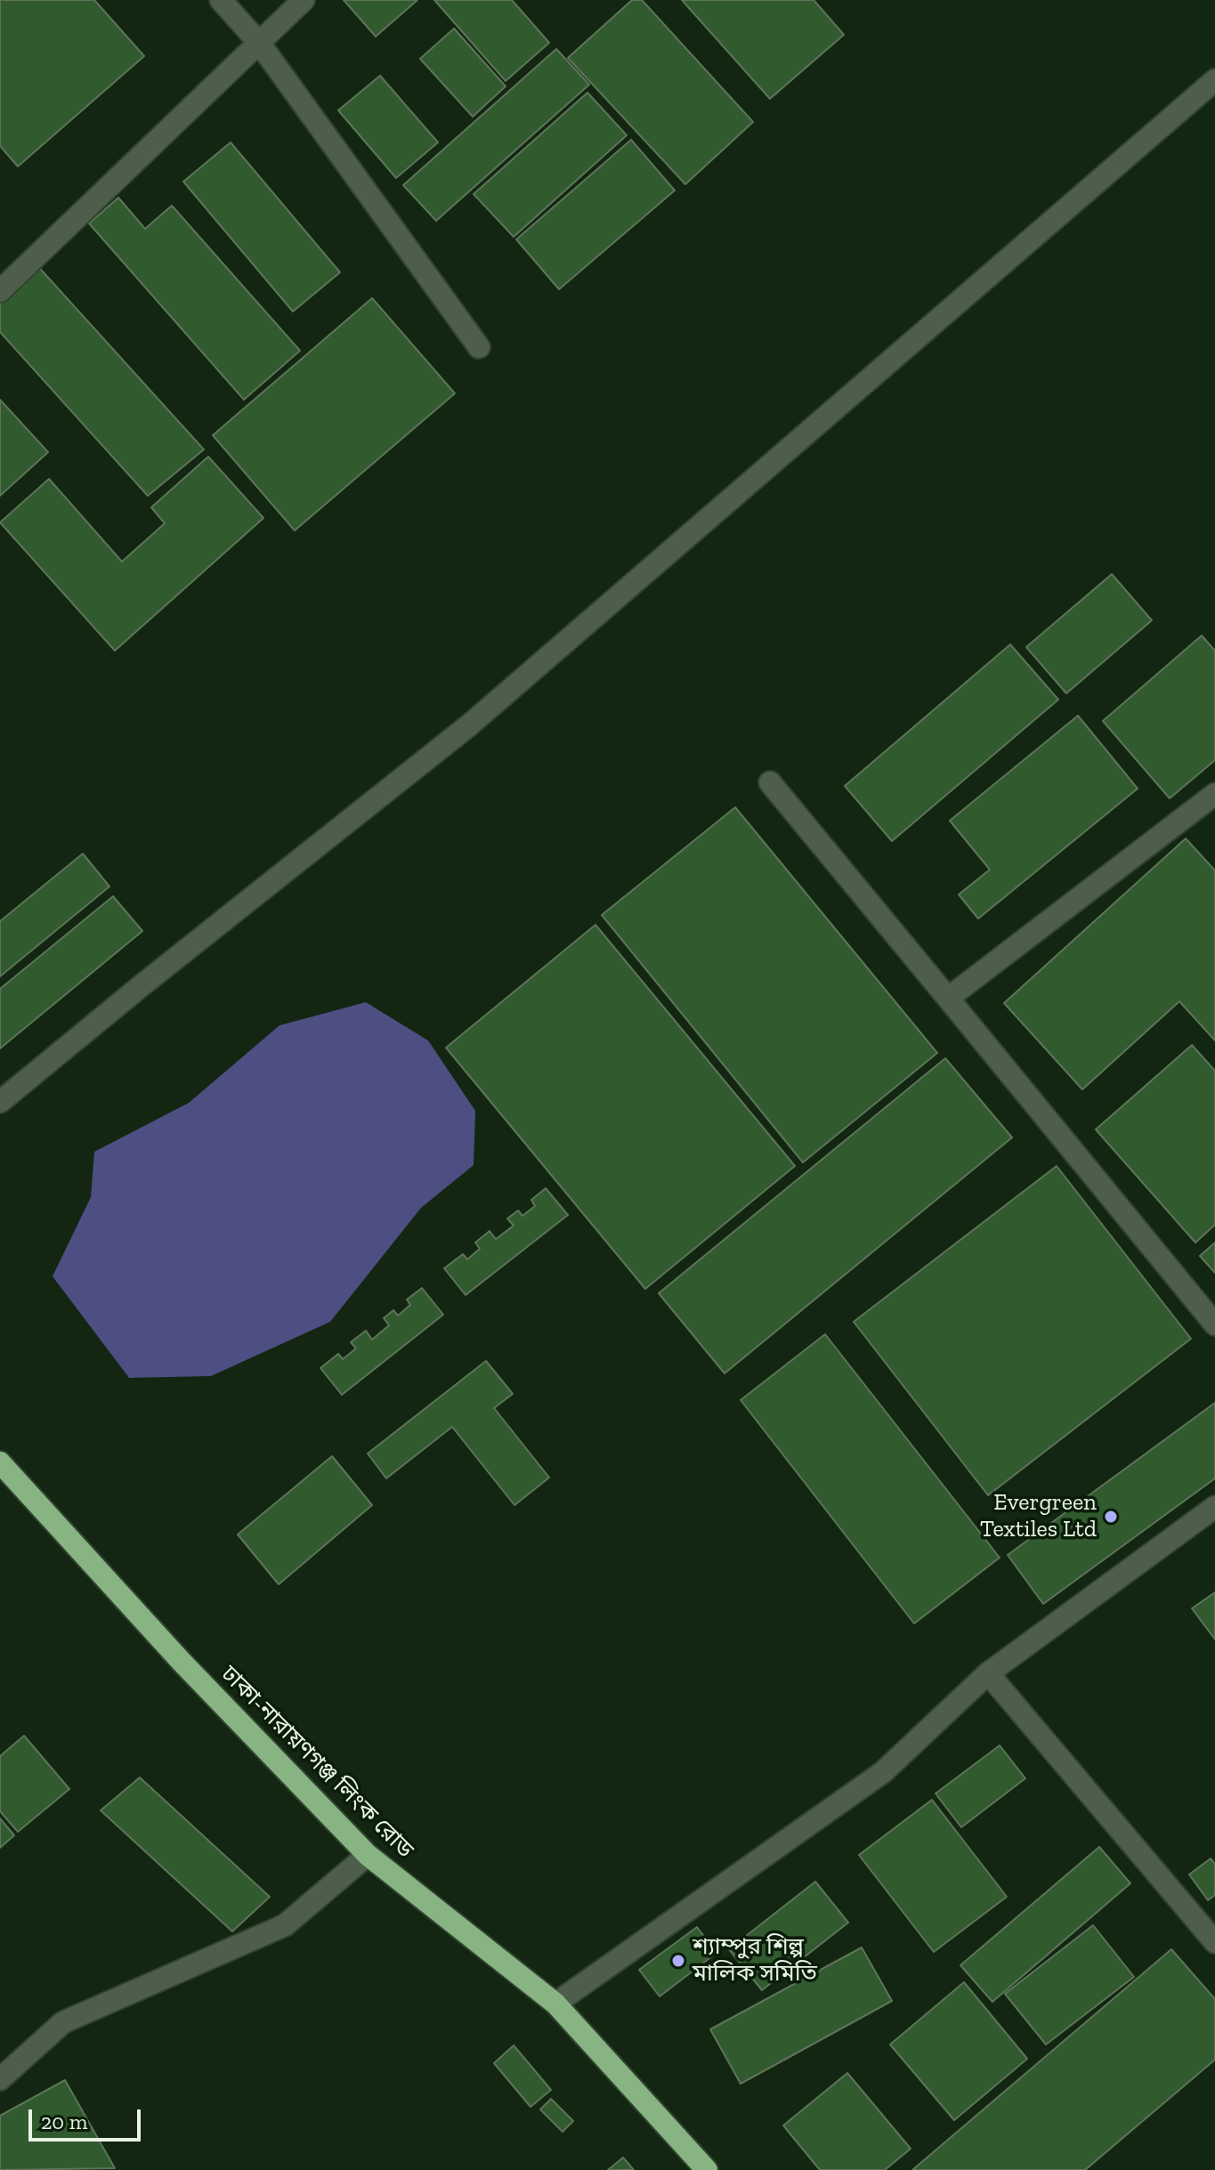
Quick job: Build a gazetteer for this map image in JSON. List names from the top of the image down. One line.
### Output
{"streets":{"highway":["ঢাকা-নারায়ণগঞ্জ লিংক রোড"]},"places":["Evergreen Textiles Ltd","শ্যাম্পুর শিল্প মালিক সমিতি"],"scale_bar":"20 m"}
